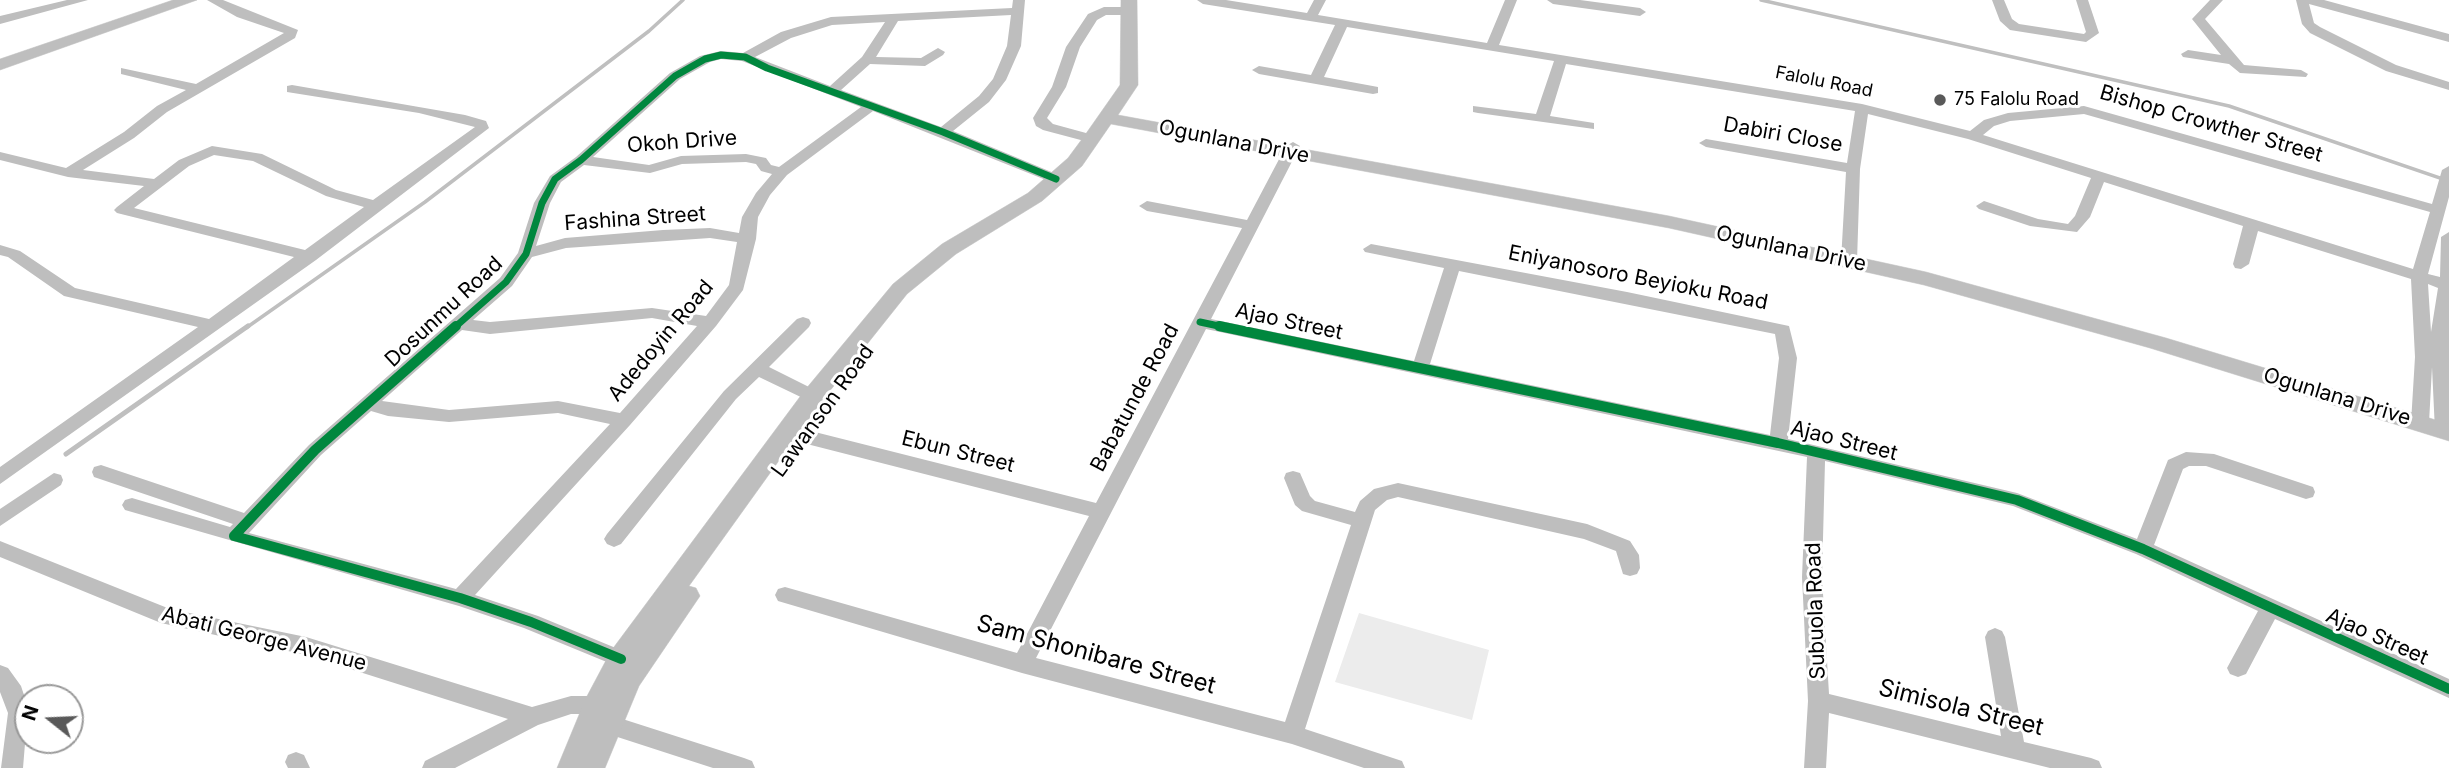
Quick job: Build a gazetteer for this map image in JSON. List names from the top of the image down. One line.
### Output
{"streets":{"main road":["Ogunlana Drive","Lawanson Road"],"street":["Falolu Road","Bishop Crowther Street","Dabiri Close","Okoh Drive","Fashina Street","Eniyanosoro Beyioku Road","Dosunmu Road","Ajao Street","Adedoyin Road","Babatunde Road","Ebun Street","Subuola Road","Abati George Avenue","Sam Shonibare Street","Simisola Street"]},"crossings":[["Falolu Road","Bishop Crowther Street"],["Okoh Drive","Dosunmu Road"],["Okoh Drive","Adedoyin Road"],["Ogunlana Drive","Babatunde Road"],["Ogunlana Drive","Lawanson Road"],["Fashina Street","Dosunmu Road"],["Fashina Street","Adedoyin Road"],["Eniyanosoro Beyioku Road","Ajao Street"],["Dosunmu Road","Adedoyin Road"],["Dosunmu Road","Lawanson Road"],["Ajao Street","Babatunde Road"],["Ajao Street","Subuola Road"],["Babatunde Road","Ebun Street"],["Babatunde Road","Sam Shonibare Street"],["Lawanson Road","Ebun Street"],["Subuola Road","Simisola Street"]],"places":["75 Falolu Road"],"north":"left"}
